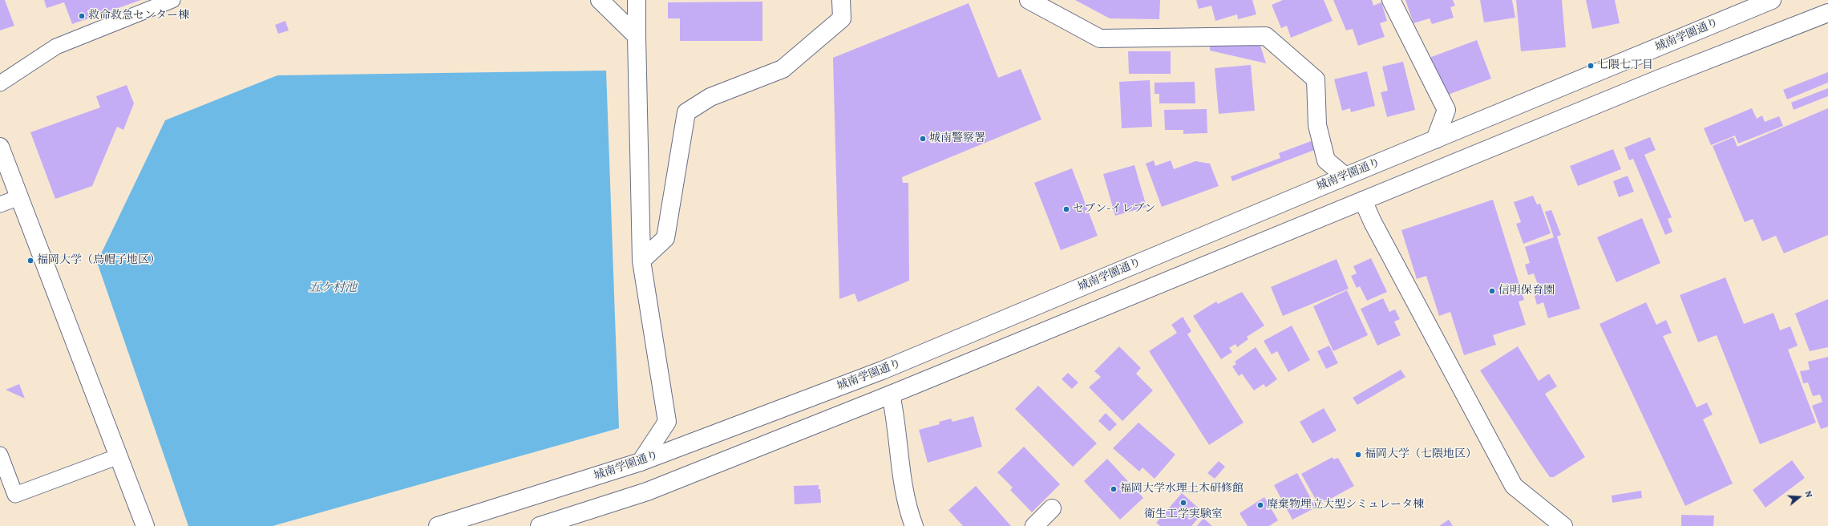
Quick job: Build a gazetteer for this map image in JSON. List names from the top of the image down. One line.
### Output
{"streets":{"street":["城南学園通り"]},"water":["五ケ村池"],"places":["救命救急センター棟","七隈七丁目","城南警察署","セブン-イレブン","福岡大学（烏帽子地区）","信明保育園","福岡大学（七隈地区）","福岡大学水理土木研修館","衛生工学実験室","廃棄物埋立大型シミュレータ棟"],"north":"right"}
